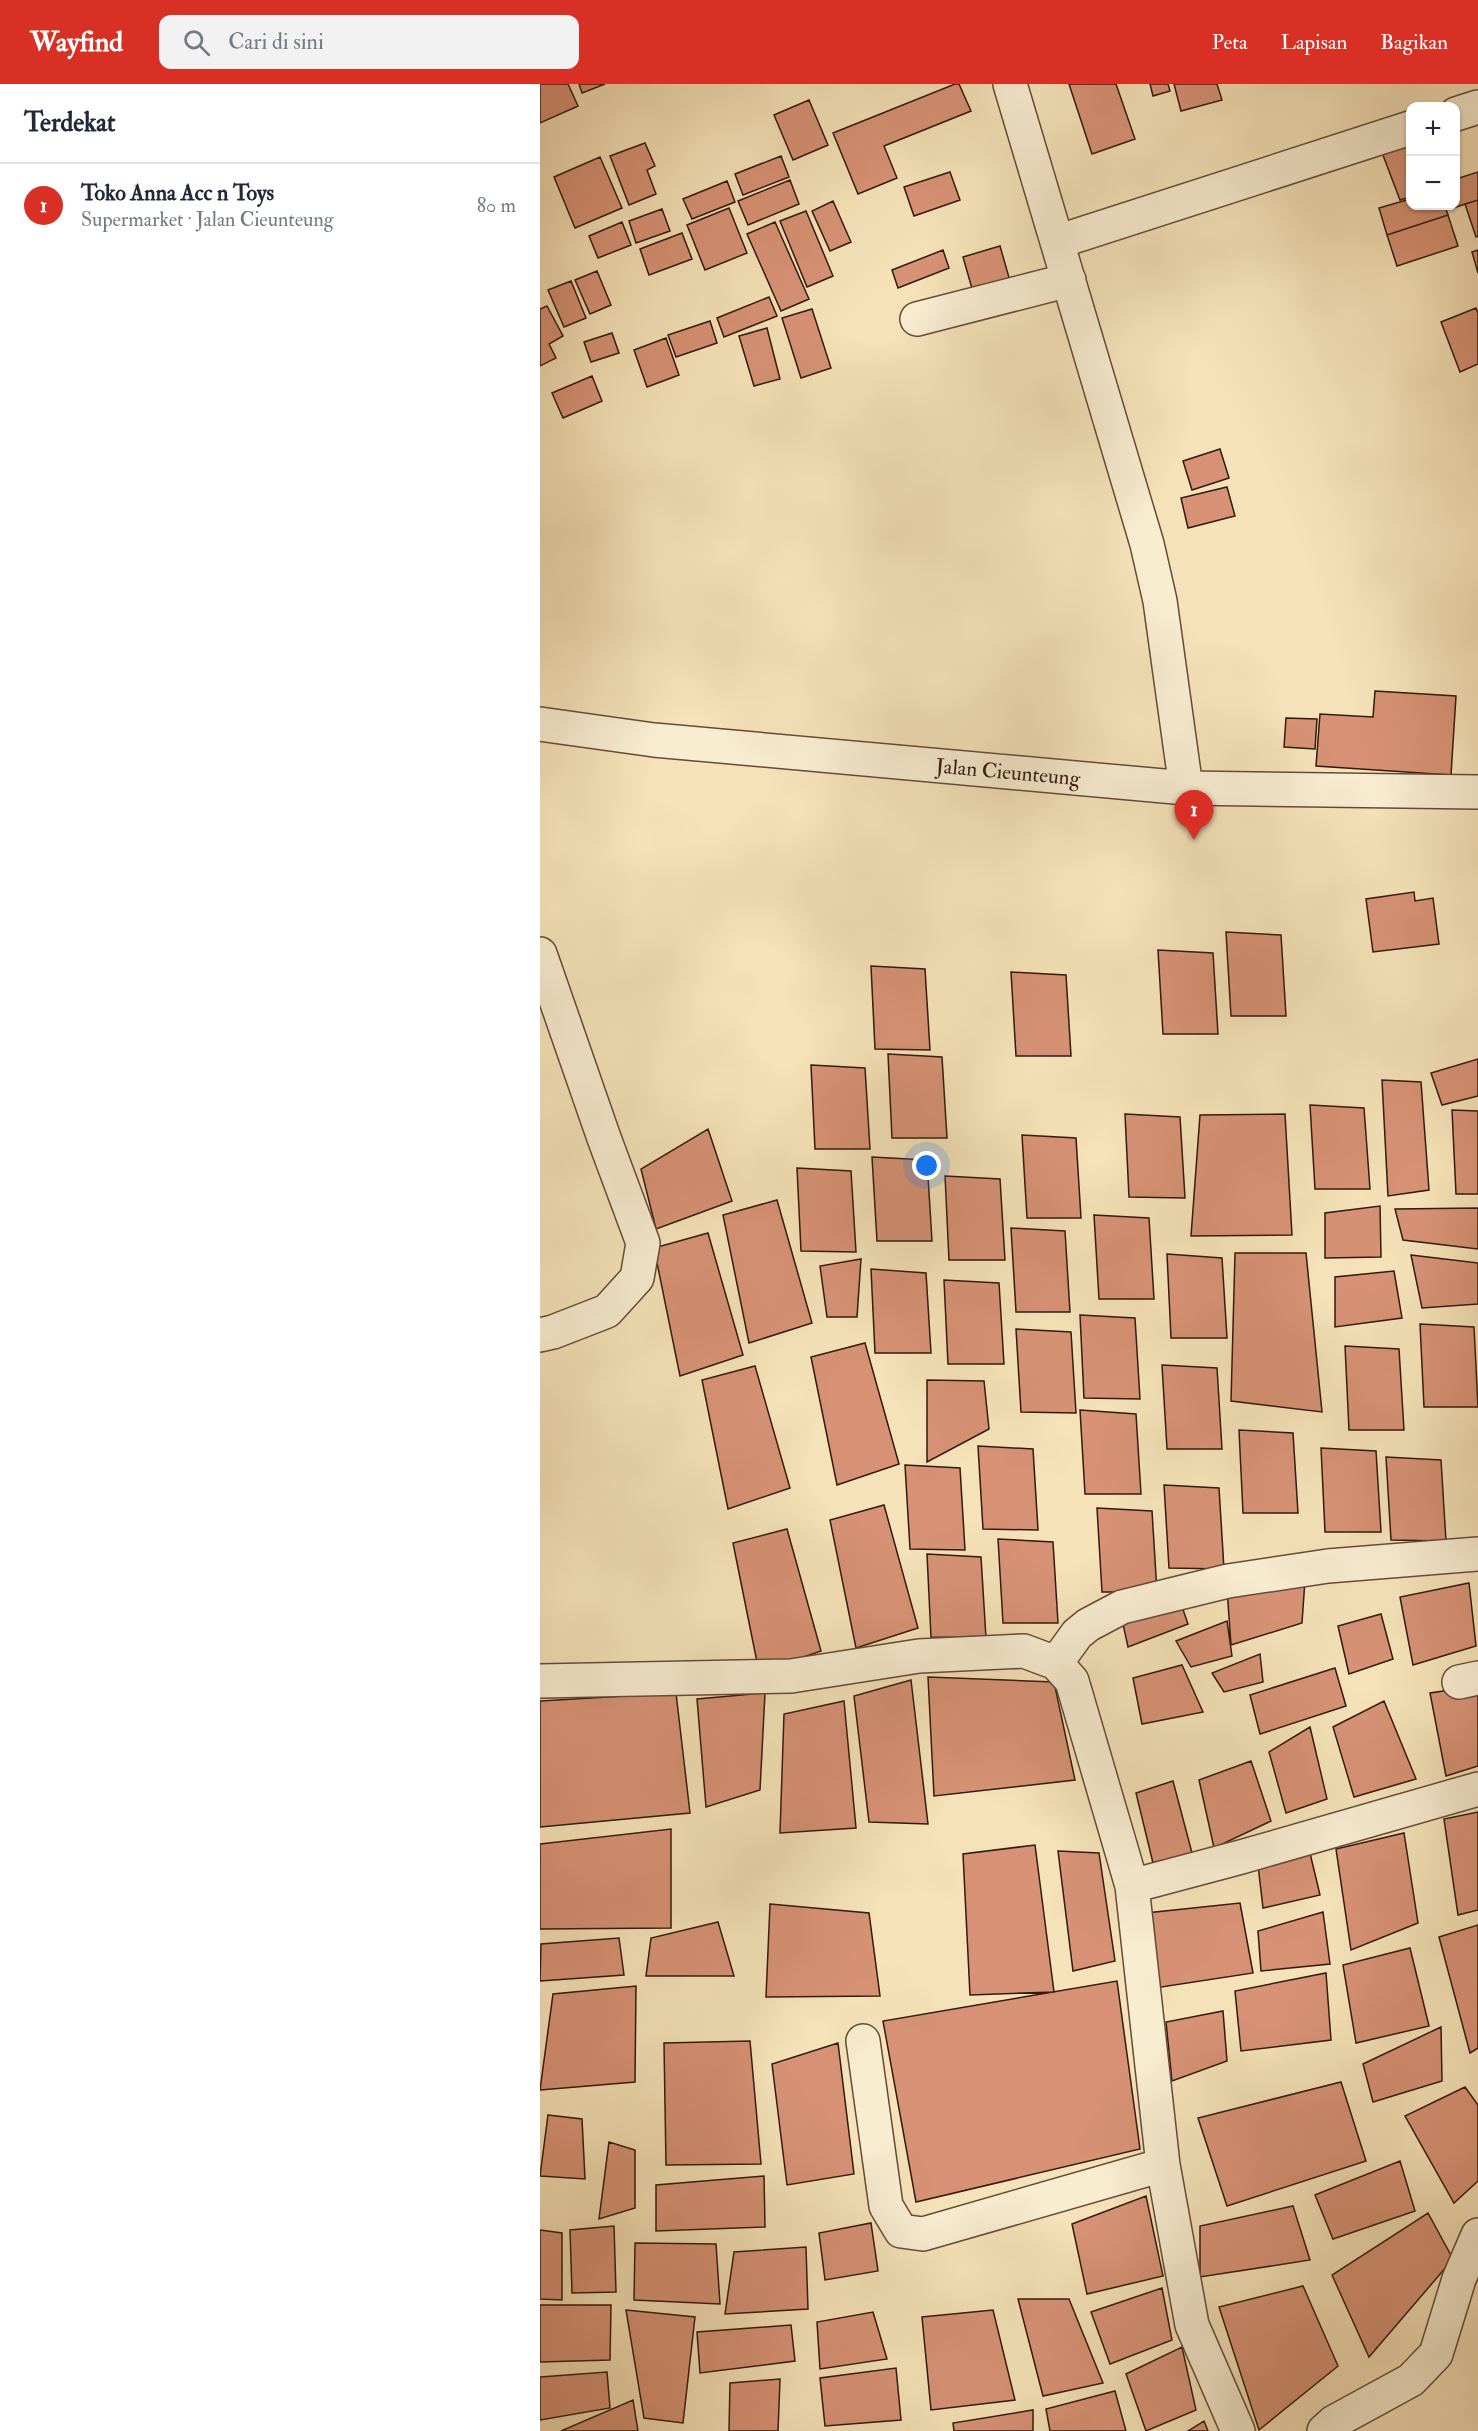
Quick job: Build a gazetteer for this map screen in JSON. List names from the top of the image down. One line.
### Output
{"streets":{"street":["Jalan Cieunteung"]},"page":{"header":"Wayfind","search":"Cari di sini","nav":["Peta","Lapisan","Bagikan"],"heading":"Terdekat","map_buttons":["+","−"],"list":[{"mark":"1","name":"Toko Anna Acc n Toys","note":"Supermarket · Jalan Cieunteung","value":"80 m"}],"pins":"1"}}
